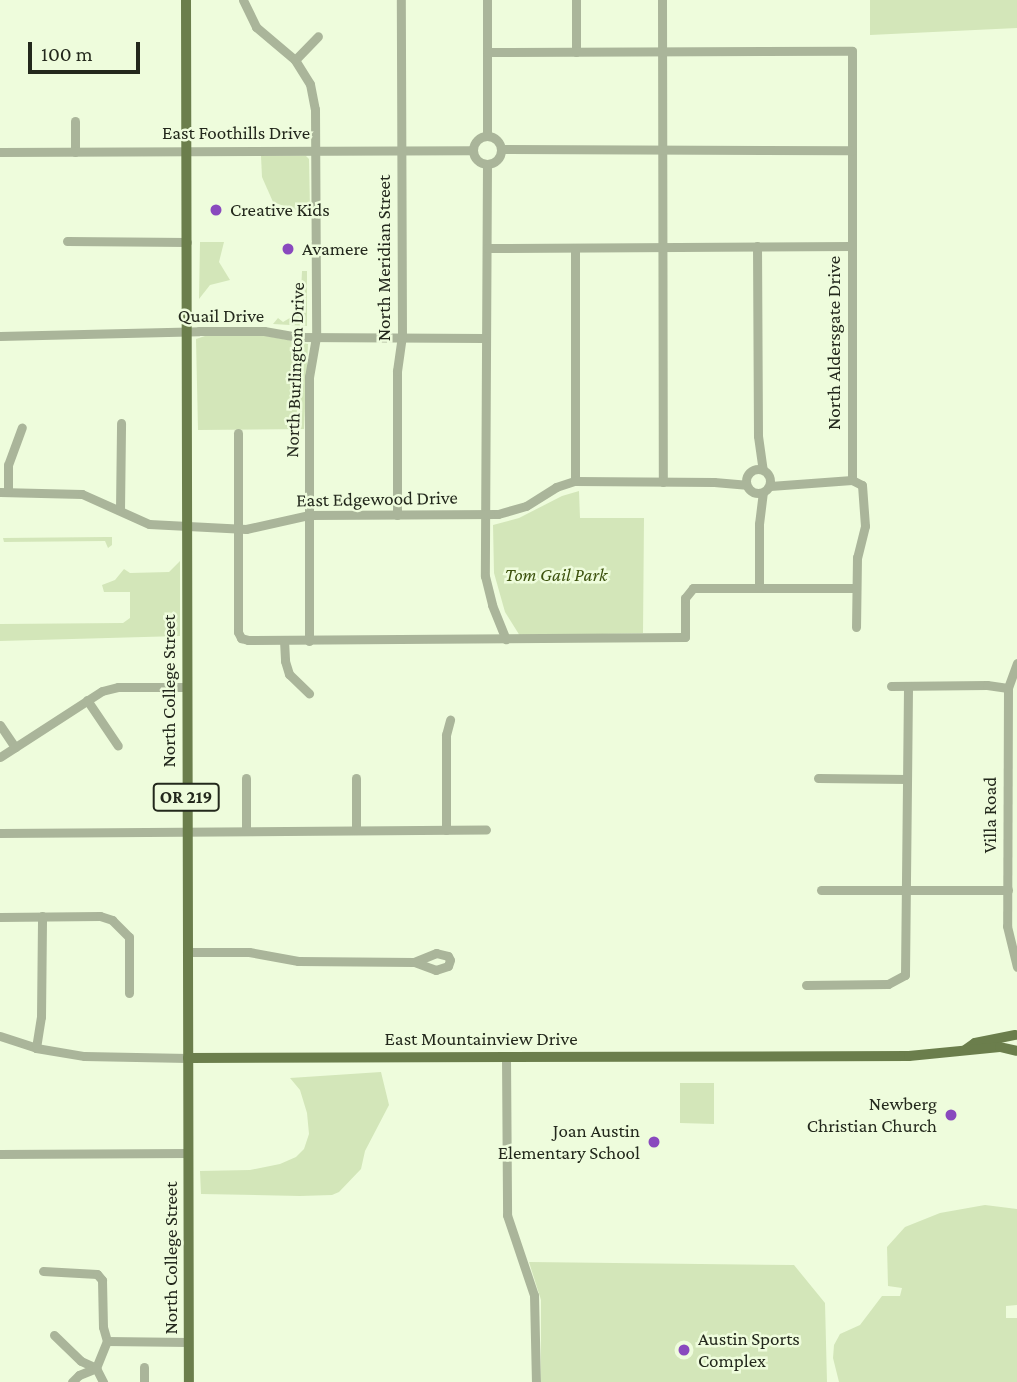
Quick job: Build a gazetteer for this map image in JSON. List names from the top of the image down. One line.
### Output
{"streets":{"main road":["North College Street","OR 219","East Mountainview Drive"],"street":["East Foothills Drive","North Meridian Street","Quail Drive","North Aldersgate Drive","North Burlington Drive","East Edgewood Drive","Villa Road"]},"crossings":[["East Foothills Drive","North Meridian Street"],["East Foothills Drive","North Burlington Drive"],["East Foothills Drive","North College Street"],["North Meridian Street","Quail Drive"],["North Meridian Street","East Edgewood Drive"],["Quail Drive","North Burlington Drive"],["Quail Drive","North College Street"],["North Aldersgate Drive","East Edgewood Drive"],["North Burlington Drive","East Edgewood Drive"],["East Edgewood Drive","North College Street"],["North College Street","East Mountainview Drive"]],"parks":["Tom Gail Park"],"places":["Creative Kids","Avamere","Newberg Christian Church","Joan Austin Elementary School","Austin Sports Complex"],"scale_bar":"100 m"}
